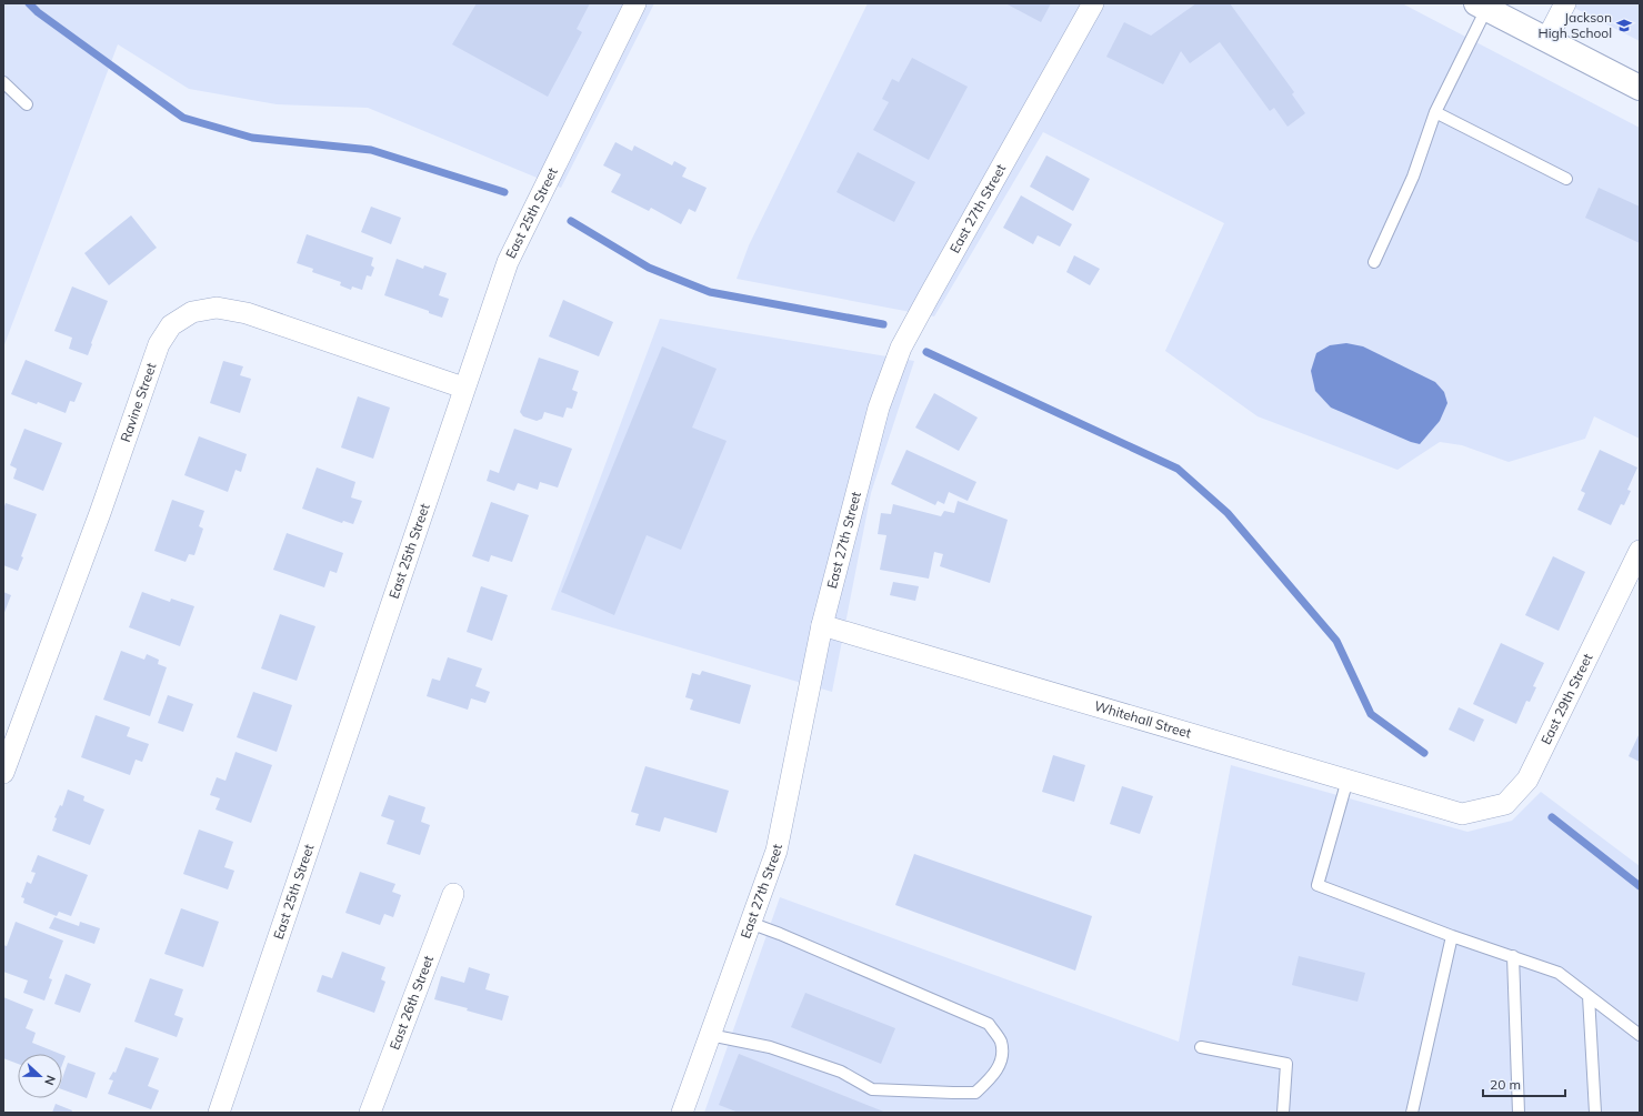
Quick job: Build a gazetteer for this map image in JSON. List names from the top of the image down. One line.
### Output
{"streets":{"street":["East 27th Street","East 25th Street","Ravine Street","East 29th Street","Whitehall Street","East 26th Street"]},"crossings":[["East 27th Street","Whitehall Street"],["East 25th Street","Ravine Street"],["East 29th Street","Whitehall Street"]],"places":{"school or university":["Jackson High School"]},"scale_bar":"20 m","north":"right"}
